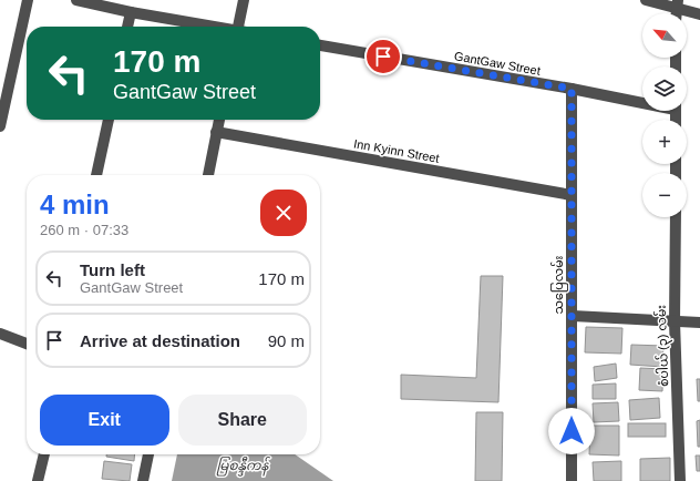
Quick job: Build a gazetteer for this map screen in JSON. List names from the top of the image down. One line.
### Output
{"streets":{"street":["GantGaw Street","Inn Kyinn Street","သပြေလမ်း","စံပါယ် (၃) လမ်း"]},"crossings":[["GantGaw Street","သပြေလမ်း"],["Inn Kyinn Street","သပြေလမ်း"]],"water":["မြစန္ဒီ‌ကန်"],"north":"top left","page":{"map_buttons":["+","−"],"turn":["170 m","GantGaw Street"],"heading":["4 min","260 m · 07:33"],"list":[{"name":"Turn left","note":"GantGaw Street","value":"170 m"},{"name":"Arrive at destination","value":"90 m"}],"buttons":["Exit","Share"]}}
